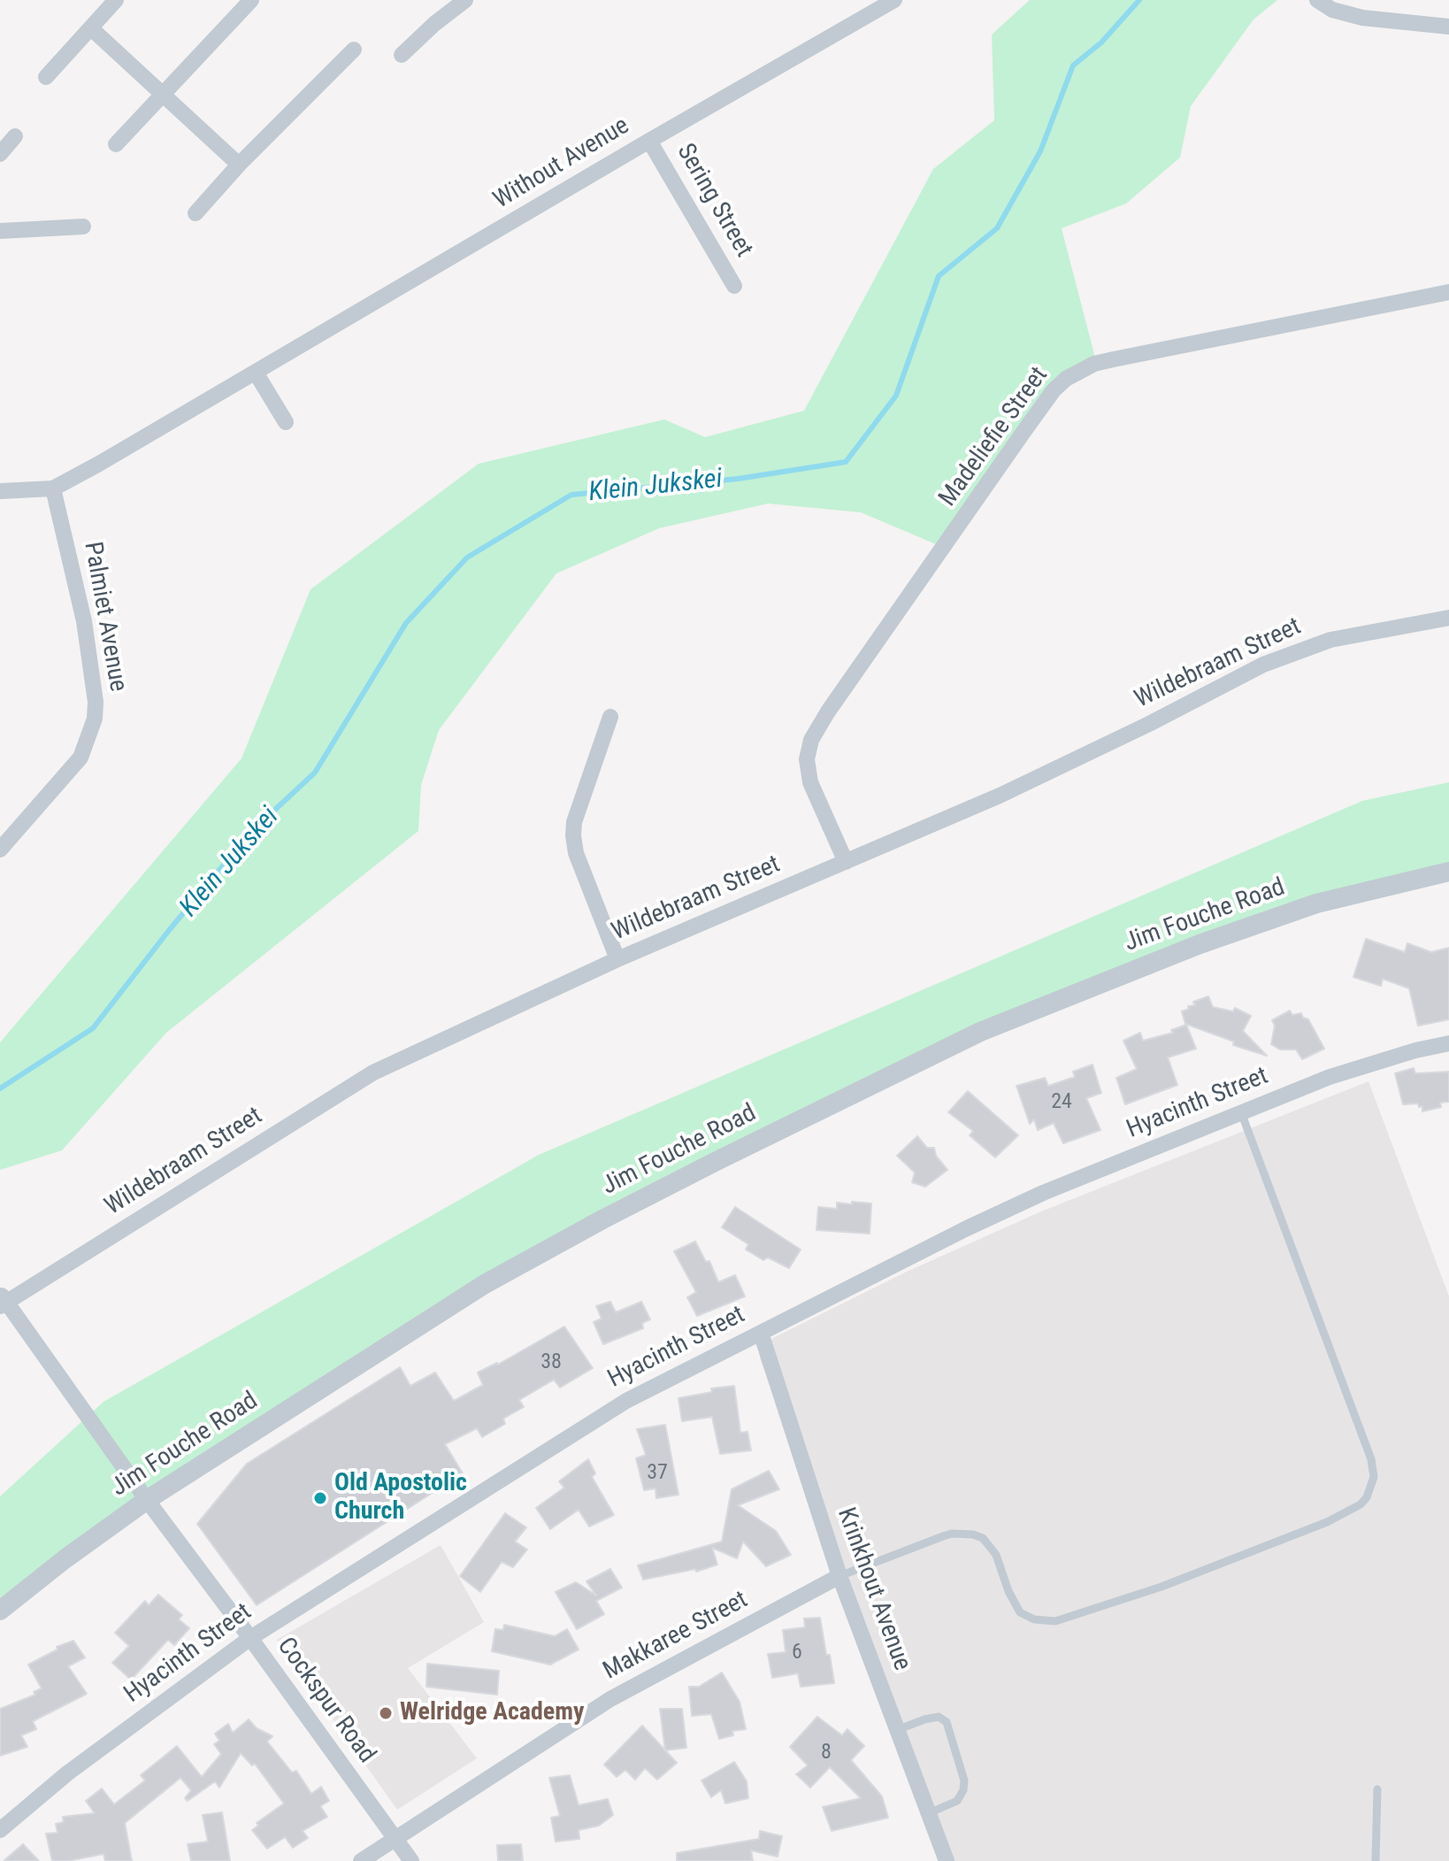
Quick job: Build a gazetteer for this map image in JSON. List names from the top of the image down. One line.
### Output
{"streets":{"street":["Without Avenue","Sering Street","Madeliefie Street","Palmiet Avenue","Wildebraam Street","Jim Fouche Road","Hyacinth Street","Krinkhout Avenue","Makkaree Street","Cockspur Road"]},"crossings":[["Without Avenue","Sering Street"],["Without Avenue","Palmiet Avenue"],["Madeliefie Street","Wildebraam Street"],["Wildebraam Street","Cockspur Road"],["Jim Fouche Road","Cockspur Road"],["Hyacinth Street","Krinkhout Avenue"],["Hyacinth Street","Cockspur Road"],["Krinkhout Avenue","Makkaree Street"],["Makkaree Street","Cockspur Road"]],"water":["Klein Jukskei"],"places":["Old Apostolic Church","Welridge Academy"],"house_numbers":["24","38","37","6","8"]}
